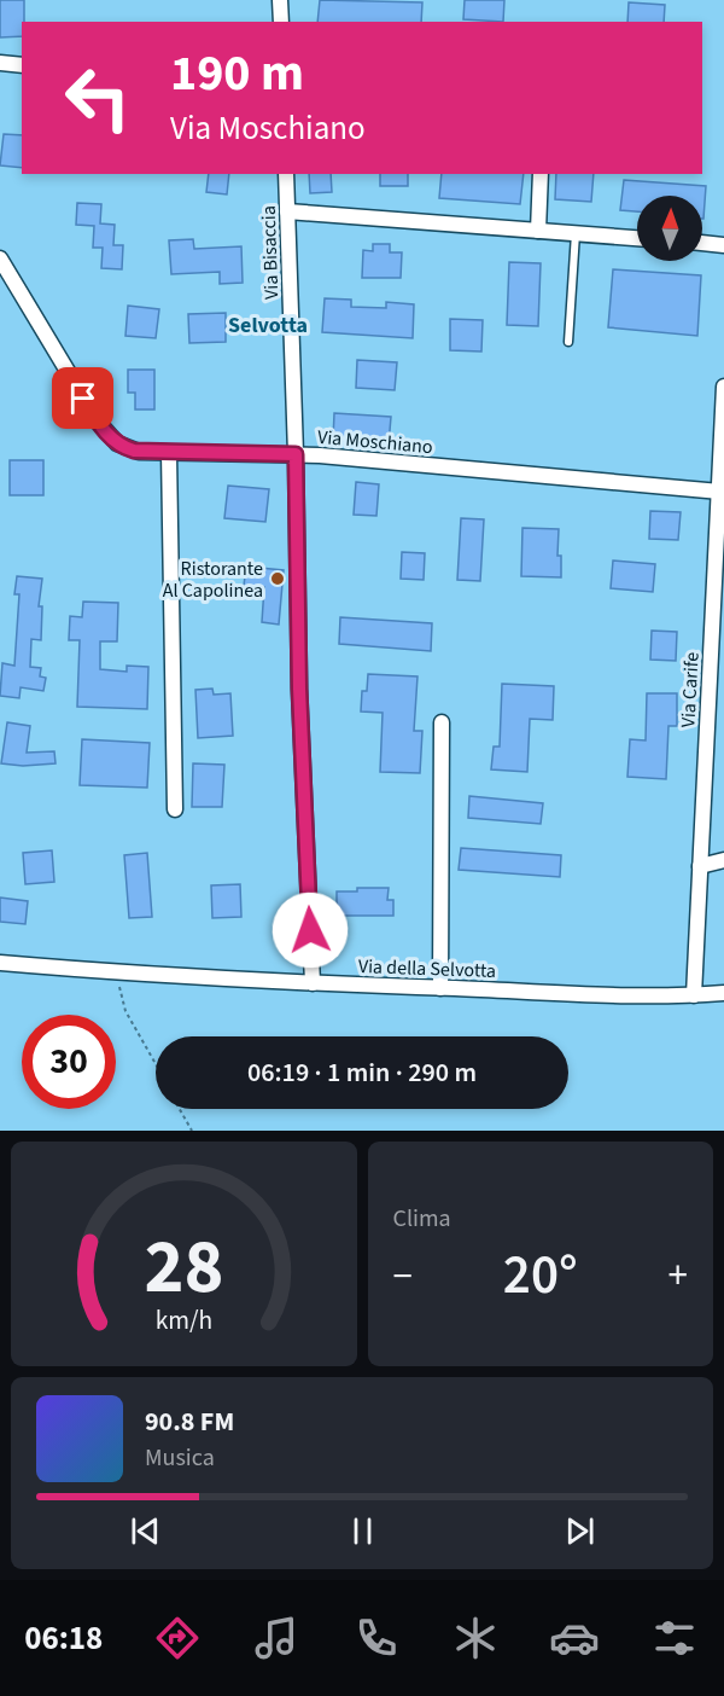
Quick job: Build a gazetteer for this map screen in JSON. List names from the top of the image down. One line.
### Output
{"streets":{"street":["Via Bisaccia","Via Moschiano","Via Carife","Via della Selvotta"]},"crossings":[["Via Bisaccia","Via Moschiano"],["Via Bisaccia","Via della Selvotta"],["Via Moschiano","Via Carife"],["Via Carife","Via della Selvotta"]],"districts":["Selvotta"],"places":["Ristorante Al Capolinea"],"north":"top","page":{"turn":["190 m","Via Moschiano"],"limit":"30","trip":"06:19 · 1 min · 290 m","tile":"Clima","heat":["−","20°","+"],"song":["90.8 FM","Musica"],"tabs":"06:18","gauge":["28","km/h"]}}
